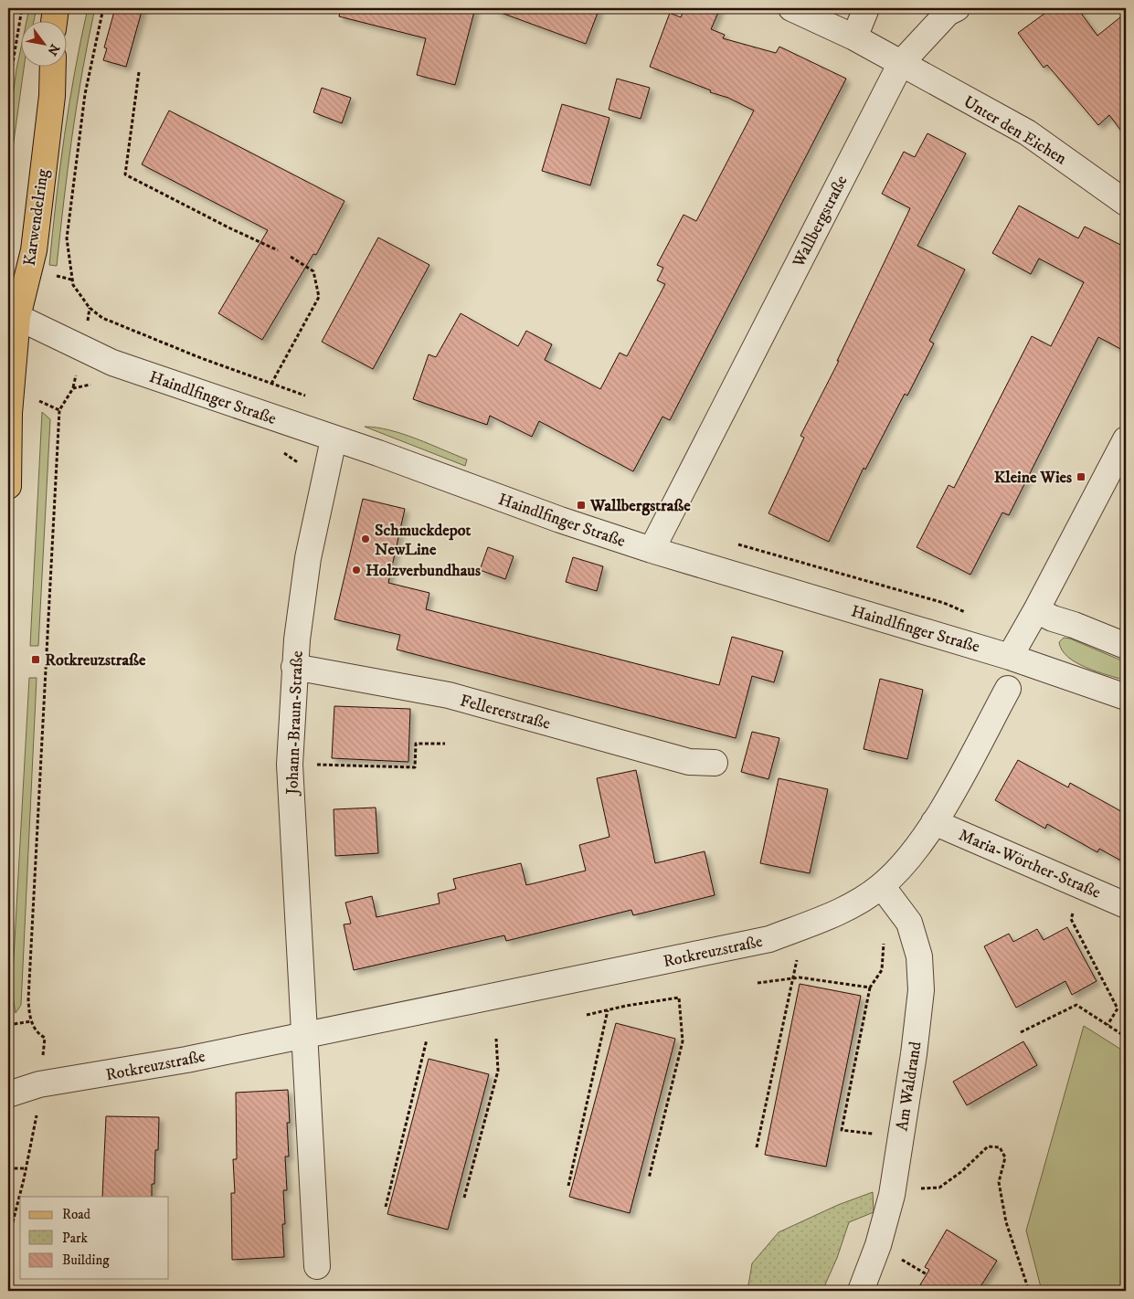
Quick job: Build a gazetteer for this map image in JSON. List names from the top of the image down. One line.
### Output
{"streets":{"main road":["Karwendelring"],"street":["Unter den Eichen","Wallbergstraße","Haindlfinger Straße","Fellererstraße","Johann-Braun-Straße","Maria-Wörther-Straße","Rotkreuzstraße","Am Waldrand"]},"crossings":[["Unter den Eichen","Wallbergstraße"],["Karwendelring","Haindlfinger Straße"],["Wallbergstraße","Haindlfinger Straße"],["Haindlfinger Straße","Johann-Braun-Straße"],["Fellererstraße","Johann-Braun-Straße"],["Johann-Braun-Straße","Rotkreuzstraße"],["Maria-Wörther-Straße","Rotkreuzstraße"],["Rotkreuzstraße","Am Waldrand"]],"places":{"transit":["Kleine Wies","Wallbergstraße","Rotkreuzstraße"],"other":["Schmuckdepot NewLine","Holzverbundhaus"]},"legend":["Road","Park","Building"],"north":"bottom right"}
